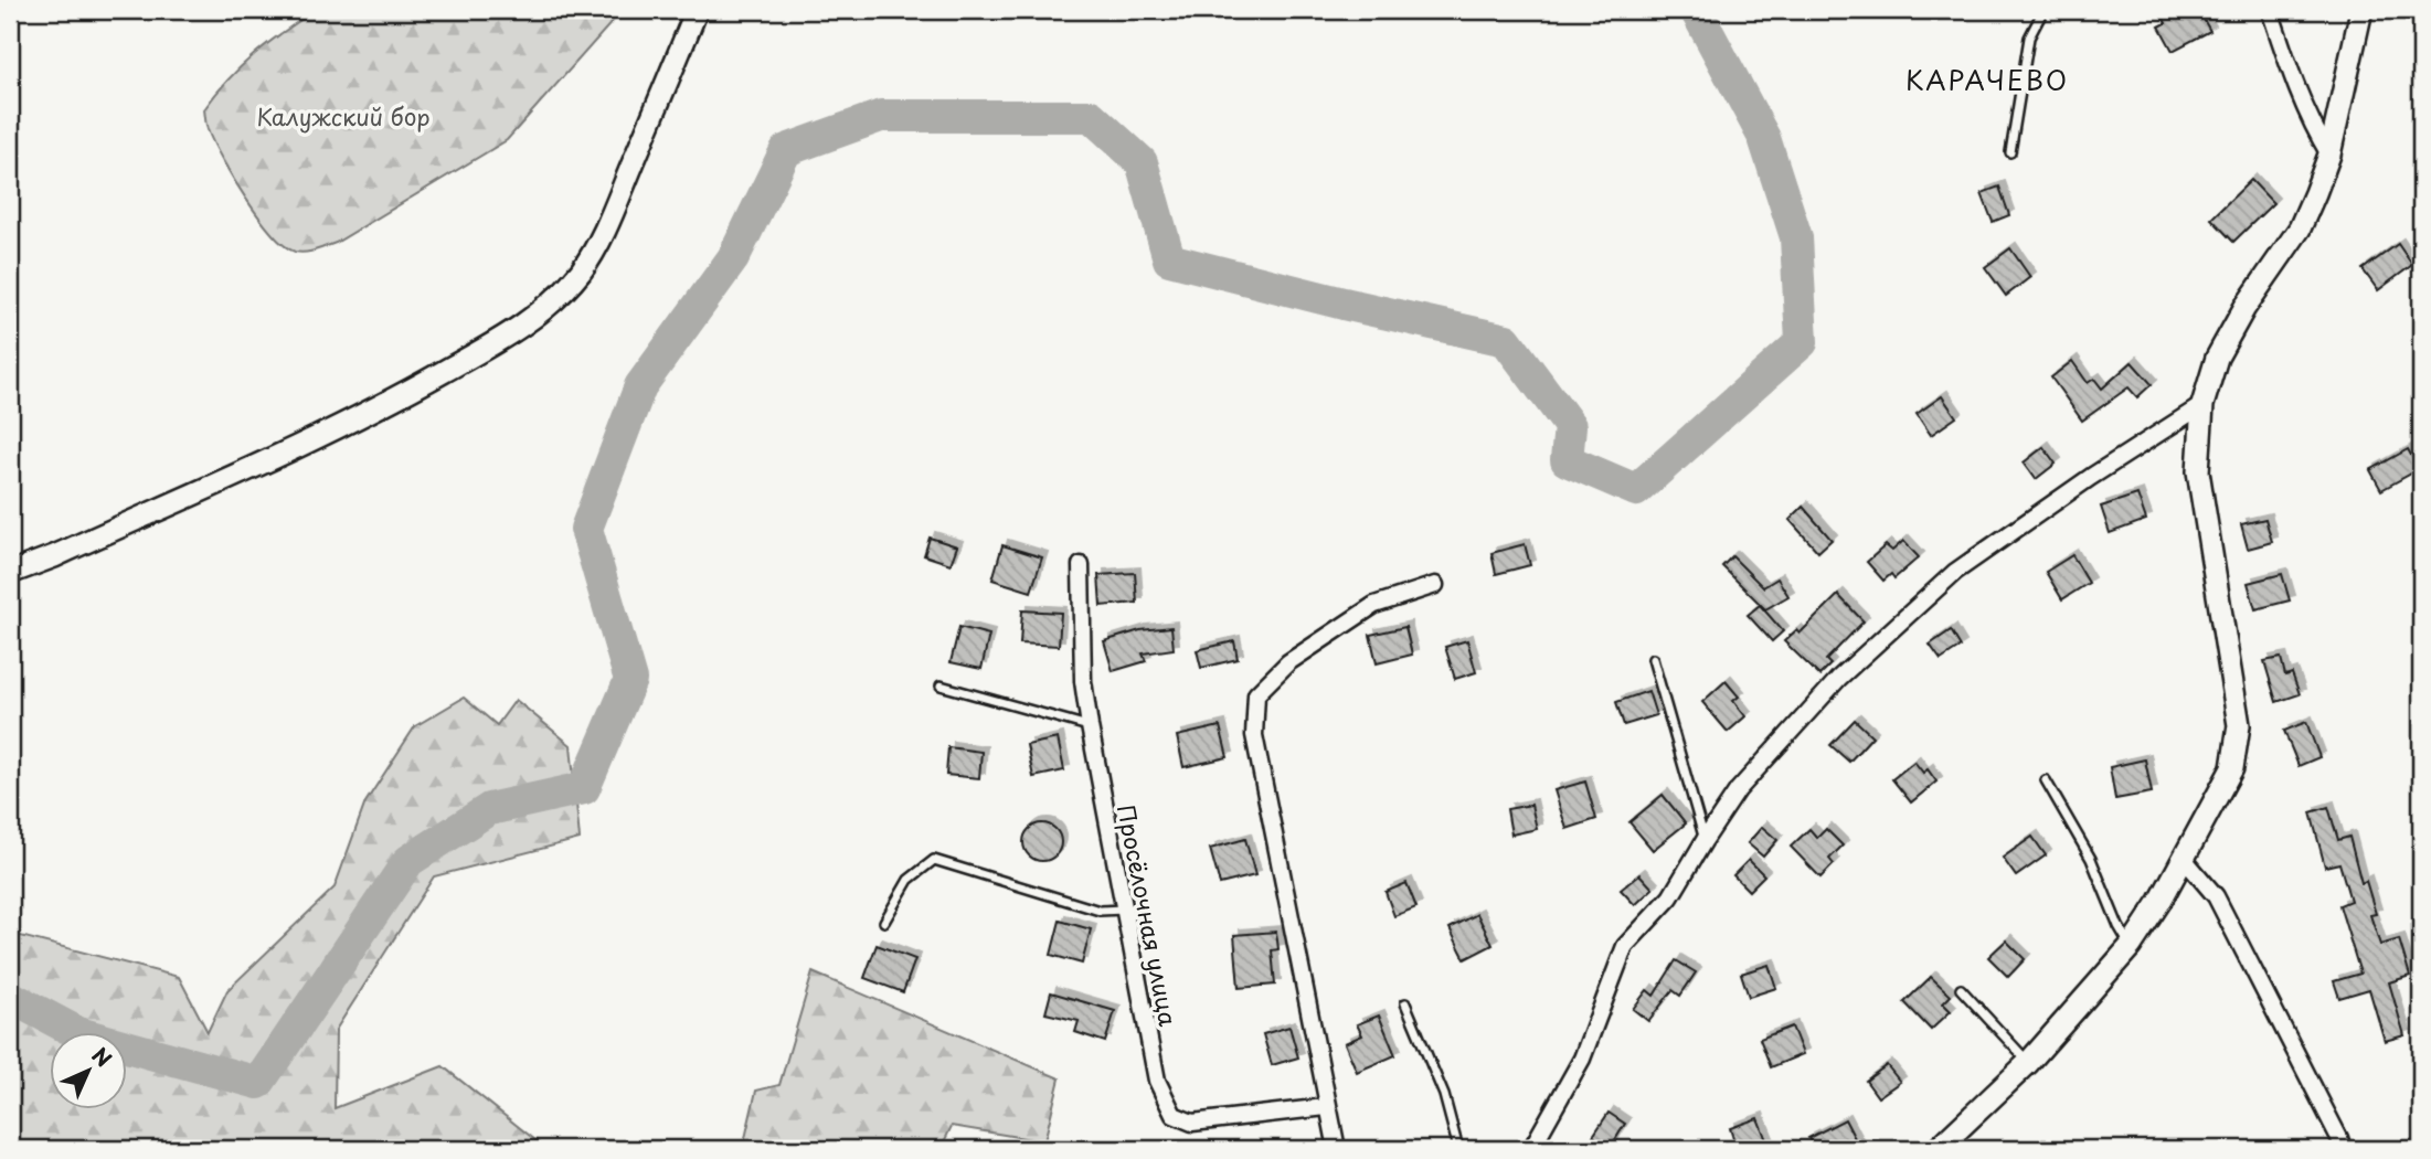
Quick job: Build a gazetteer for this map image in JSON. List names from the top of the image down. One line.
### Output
{"streets":{"street":["Просёлочная улица"]},"districts":["КАРАЧЕВО"],"parks":["Калужский бор"],"north":"top right"}
